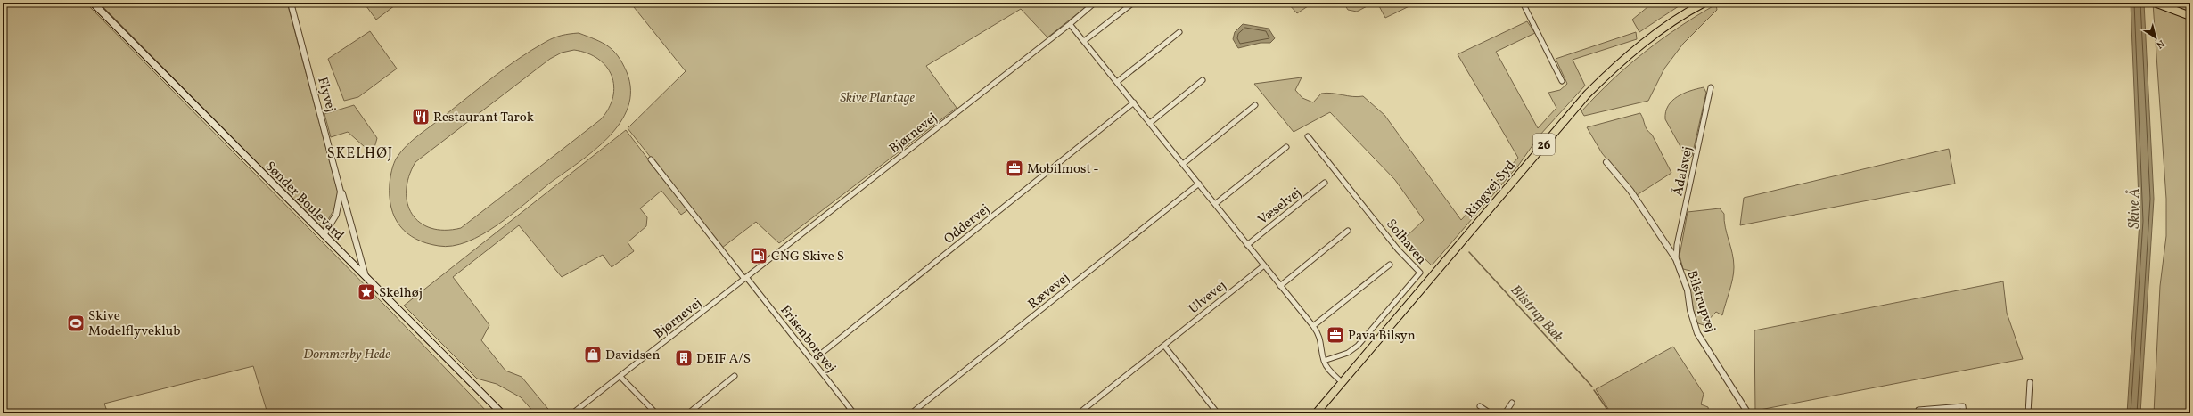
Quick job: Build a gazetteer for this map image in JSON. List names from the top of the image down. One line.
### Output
{"streets":{"main road":["26","Ringvej Syd","Sønder Boulevard"],"street":["Flyvej","Bjørnevej","Ådalsvej","Væselvej","Oddervej","Solhaven","Rævevej","Ulvevej","Bilstrupvej","Frisenborgvej"]},"crossings":[["Flyvej","Sønder Boulevard"],["Bjørnevej","Frisenborgvej"],["Ådalsvej","Bilstrupvej"],["Oddervej","Frisenborgvej"]],"districts":["SKELHØJ"],"water":["Skive Å","Blistrup Bæk"],"parks":["Skive Plantage","Dommerby Hede"],"places":{"restaurant":["Restaurant Tarok"],"office":["Mobilmost -","Pava Bilsyn"],"fuel station":["CNG Skive S"],"place":["Skelhøj"],"sports":["Skive Modelflyveklub"],"shop":["Davidsen"],"building":["DEIF A/S"]},"north":"bottom right"}
